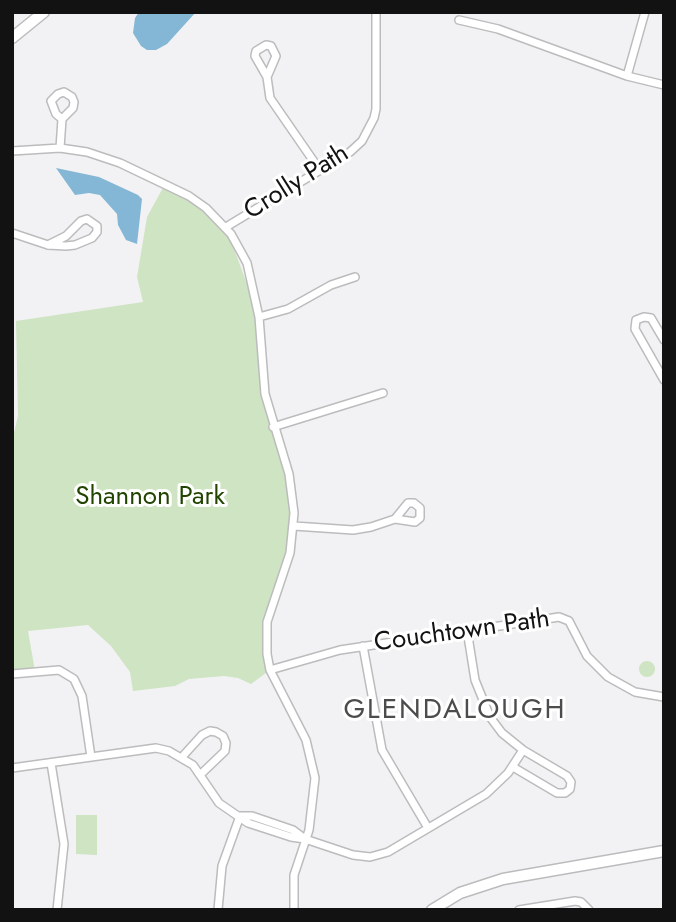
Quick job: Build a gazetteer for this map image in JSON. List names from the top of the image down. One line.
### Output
{"streets":{"street":["Crolly Path","Couchtown Path"]},"districts":["GLENDALOUGH"],"parks":["Shannon Park"]}
